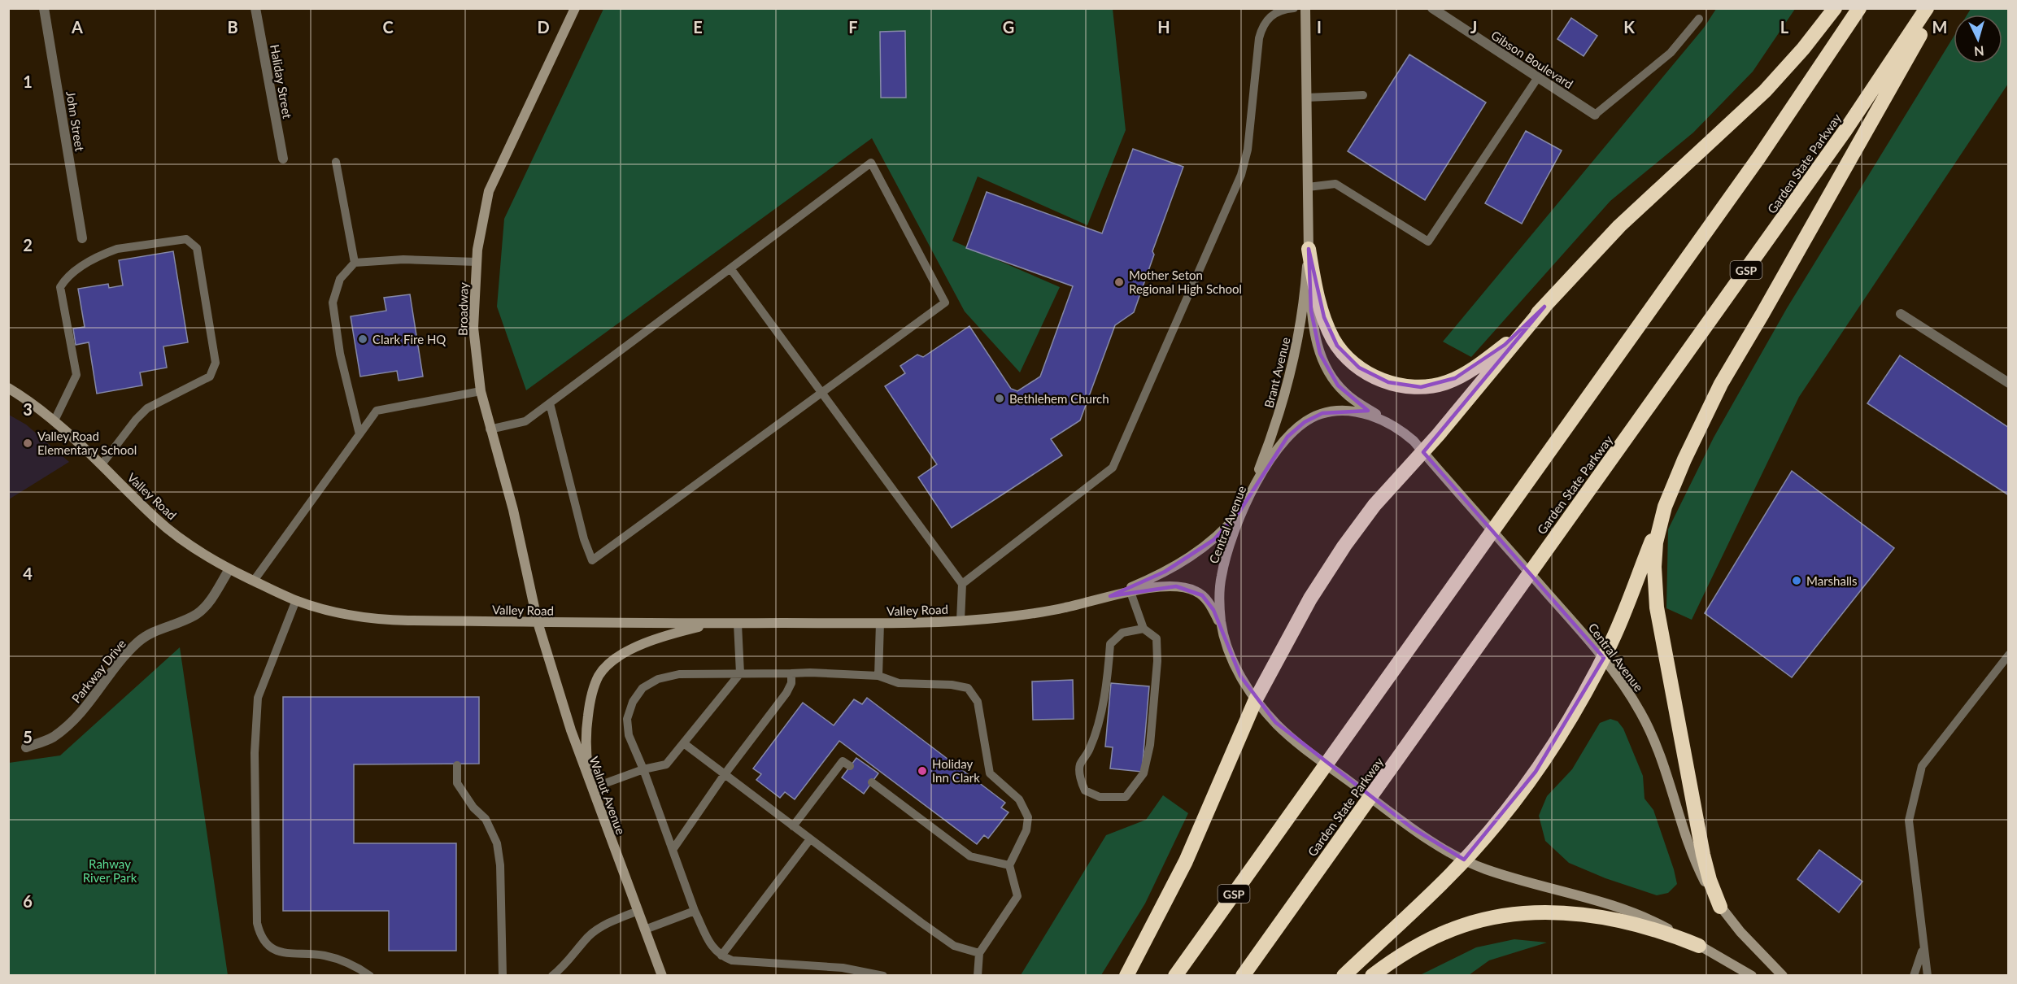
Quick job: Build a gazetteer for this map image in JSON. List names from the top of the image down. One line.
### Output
{"streets":{"highway":["Garden State Parkway","GSP"],"street":["Gibson Boulevard","Haliday Street","John Street","Broadway","Brant Avenue","Valley Road","Central Avenue","Parkway Drive","Walnut Avenue"]},"crossings":[["Broadway","Valley Road"],["Broadway","Walnut Avenue"],["Brant Avenue","Valley Road"],["Brant Avenue","Central Avenue"],["Valley Road","Central Avenue"],["Valley Road","Parkway Drive"],["Valley Road","Walnut Avenue"]],"parks":["Rahway River Park"],"places":["Mother Seton Regional High School","Clark Fire HQ","Bethlehem Church","Valley Road Elementary School","Marshalls","Holiday Inn Clark"],"north":"bottom","grid":{"columns":["A","B","C","D","E","F","G","H","I","J","K","L","M"],"rows":["1","2","3","4","5","6"]}}
